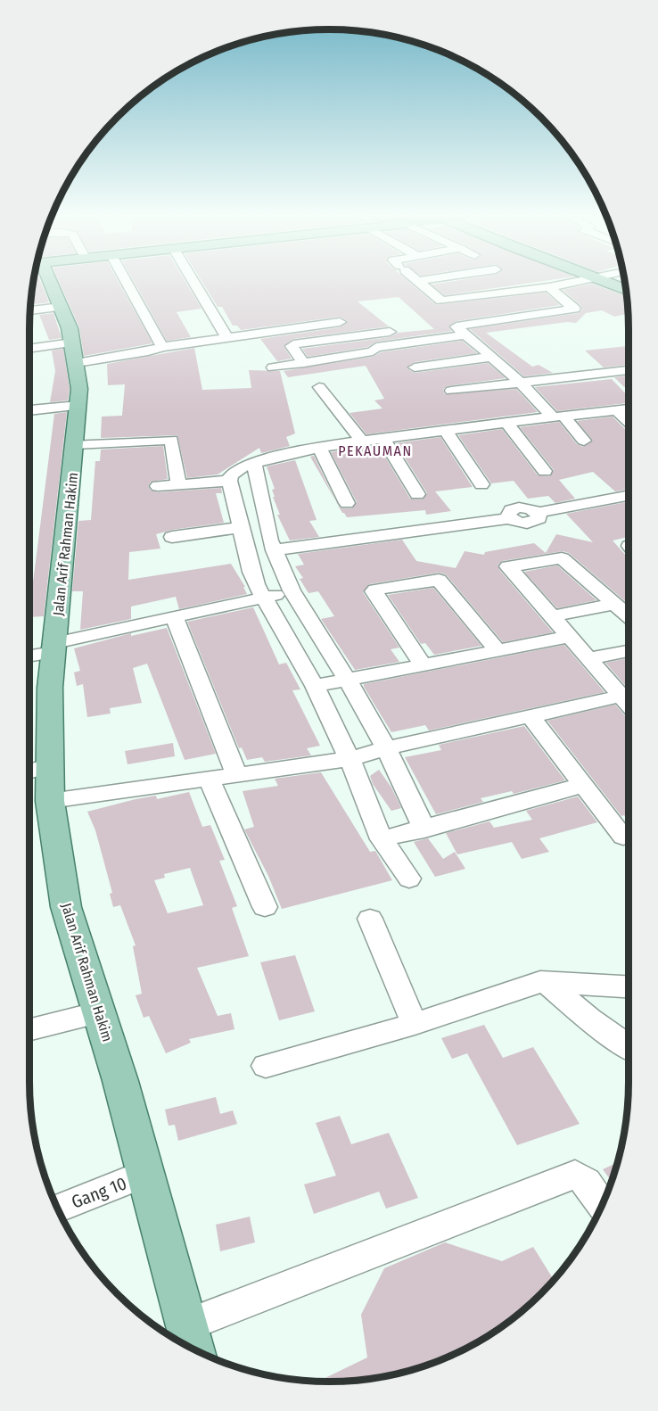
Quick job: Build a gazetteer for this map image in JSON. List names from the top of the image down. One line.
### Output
{"streets":{"main road":["Jalan Arif Rahman Hakim"],"street":["Gang 10"]},"crossings":[["Jalan Arif Rahman Hakim","Gang 10"]],"districts":["PEKAUMAN"]}
